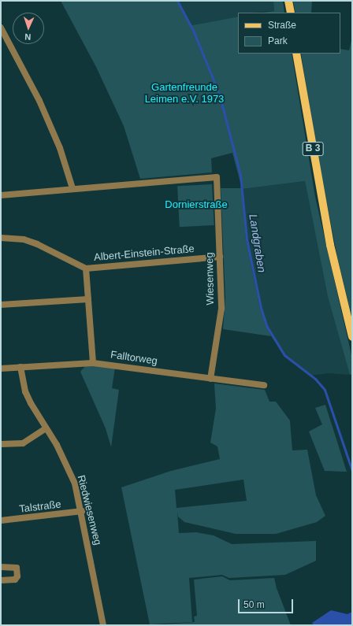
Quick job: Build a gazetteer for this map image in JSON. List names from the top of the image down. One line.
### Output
{"streets":{"main road":["B 3"],"street":["Albert-Einstein-Straße","Wiesenweg","Falltorweg","Talstraße","Riedwiesenweg"]},"crossings":[["Albert-Einstein-Straße","Wiesenweg"],["Wiesenweg","Falltorweg"],["Falltorweg","Riedwiesenweg"],["Talstraße","Riedwiesenweg"]],"water":["Landgraben"],"parks":["Gartenfreunde Leimen e.V. 1973","Dornierstraße"],"legend":["Straße","Park"],"scale_bar":"50 m","north":"bottom"}
